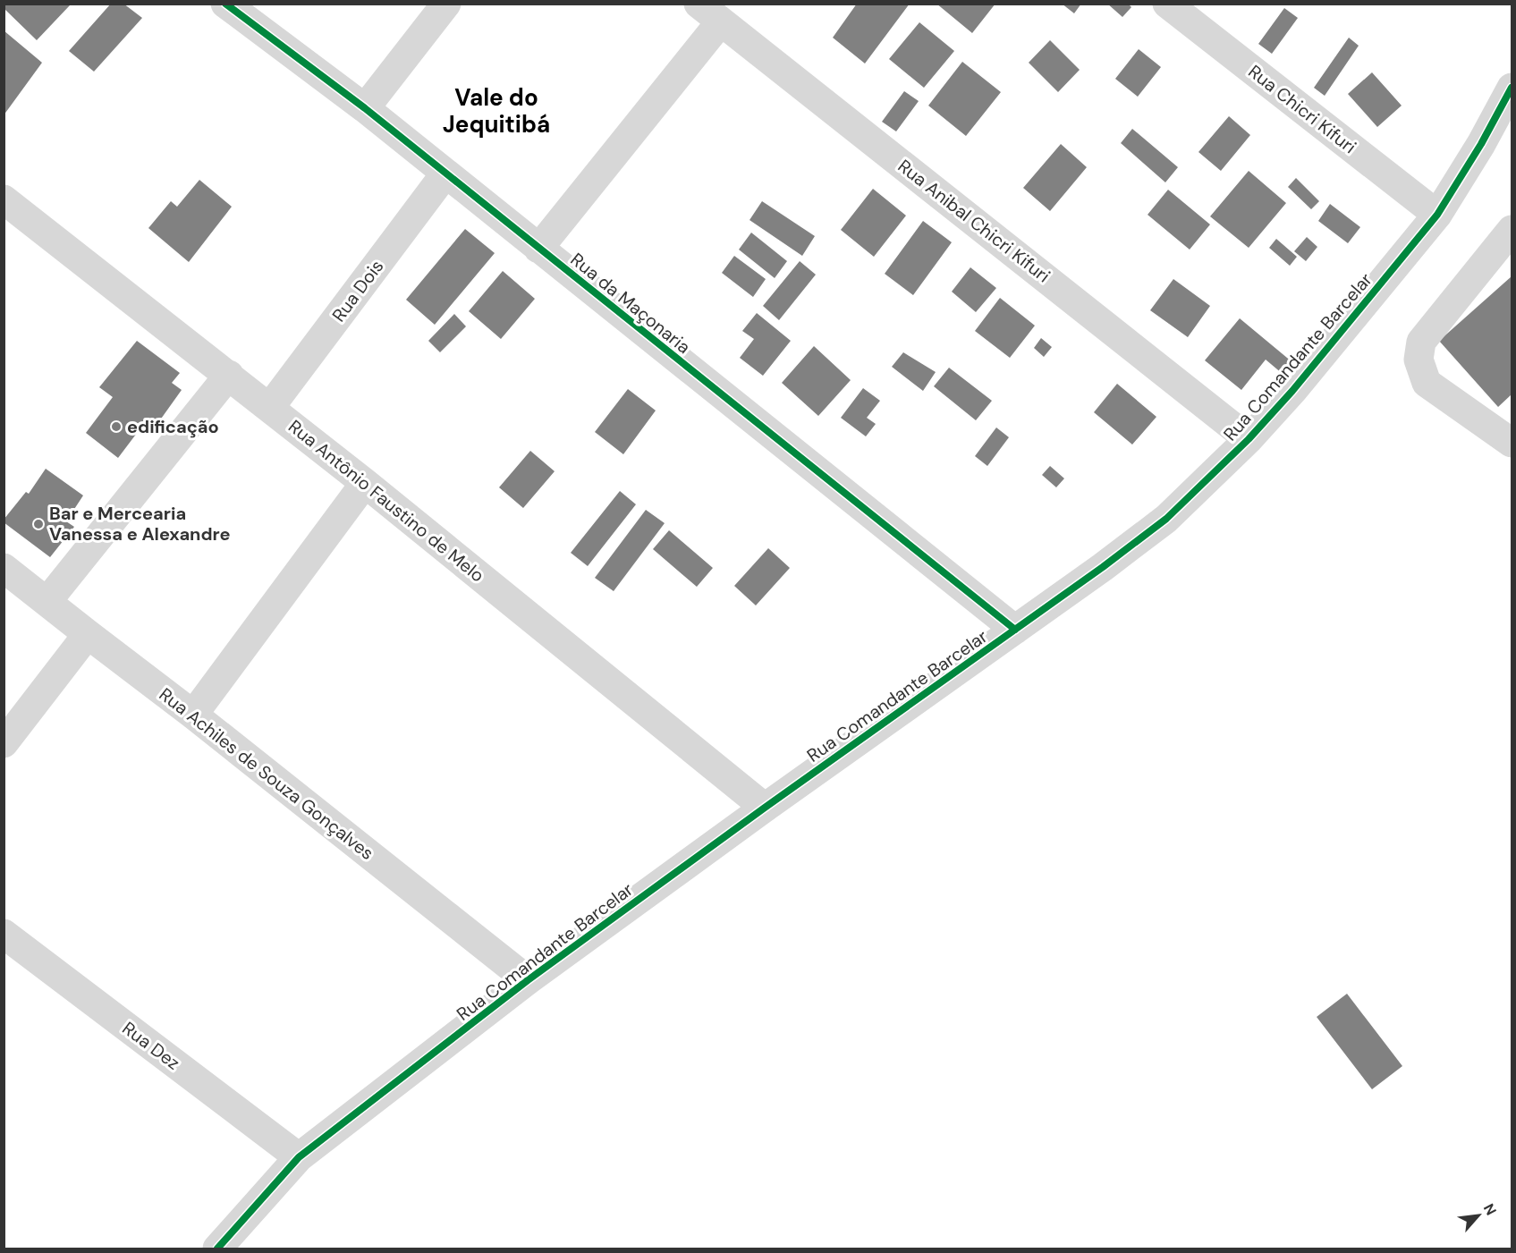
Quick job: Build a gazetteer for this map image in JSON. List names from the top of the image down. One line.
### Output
{"streets":{"street":["Rua Chicri Kifuri","Rua Anibal Chicri Kifuri","Rua Dois","Rua da Maçonaria","Rua Comandante Barcelar","Rua Antônio Faustino de Melo","Rua Achiles de Souza Gonçalves","Rua Dez"]},"crossings":[["Rua Chicri Kifuri","Rua Comandante Barcelar"],["Rua Anibal Chicri Kifuri","Rua Comandante Barcelar"],["Rua Dois","Rua da Maçonaria"],["Rua Dois","Rua Antônio Faustino de Melo"],["Rua da Maçonaria","Rua Comandante Barcelar"],["Rua Comandante Barcelar","Rua Antônio Faustino de Melo"],["Rua Comandante Barcelar","Rua Achiles de Souza Gonçalves"],["Rua Comandante Barcelar","Rua Dez"]],"districts":["Vale do Jequitibá"],"places":["edificação","Bar e Mercearia Vanessa e Alexandre"],"north":"top right"}
